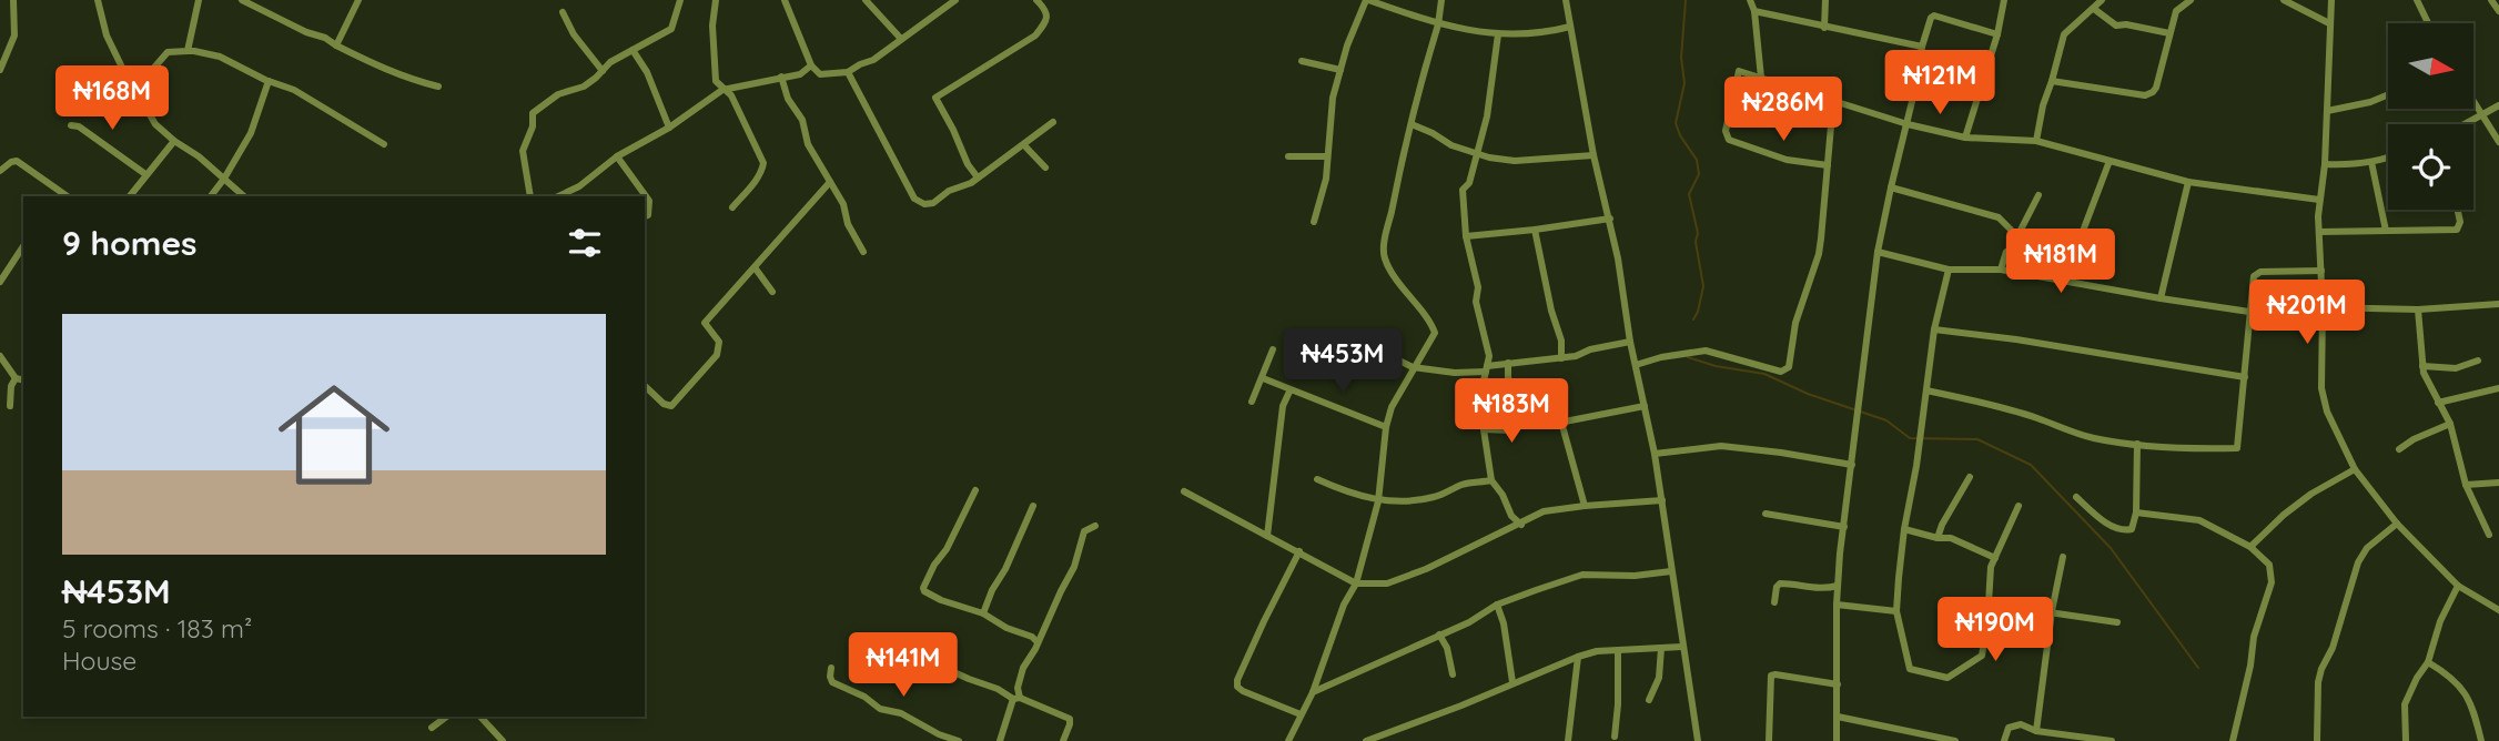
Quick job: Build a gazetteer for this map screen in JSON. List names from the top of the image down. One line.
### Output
{"north":"right","page":{"price":["₦121M","₦168M","₦286M","₦181M","₦201M","₦453M","₦183M","₦190M","₦141M"],"heading":"9 homes","list":[{"name":"₦453M","note":"5 rooms · 183 m² · House"}]}}
